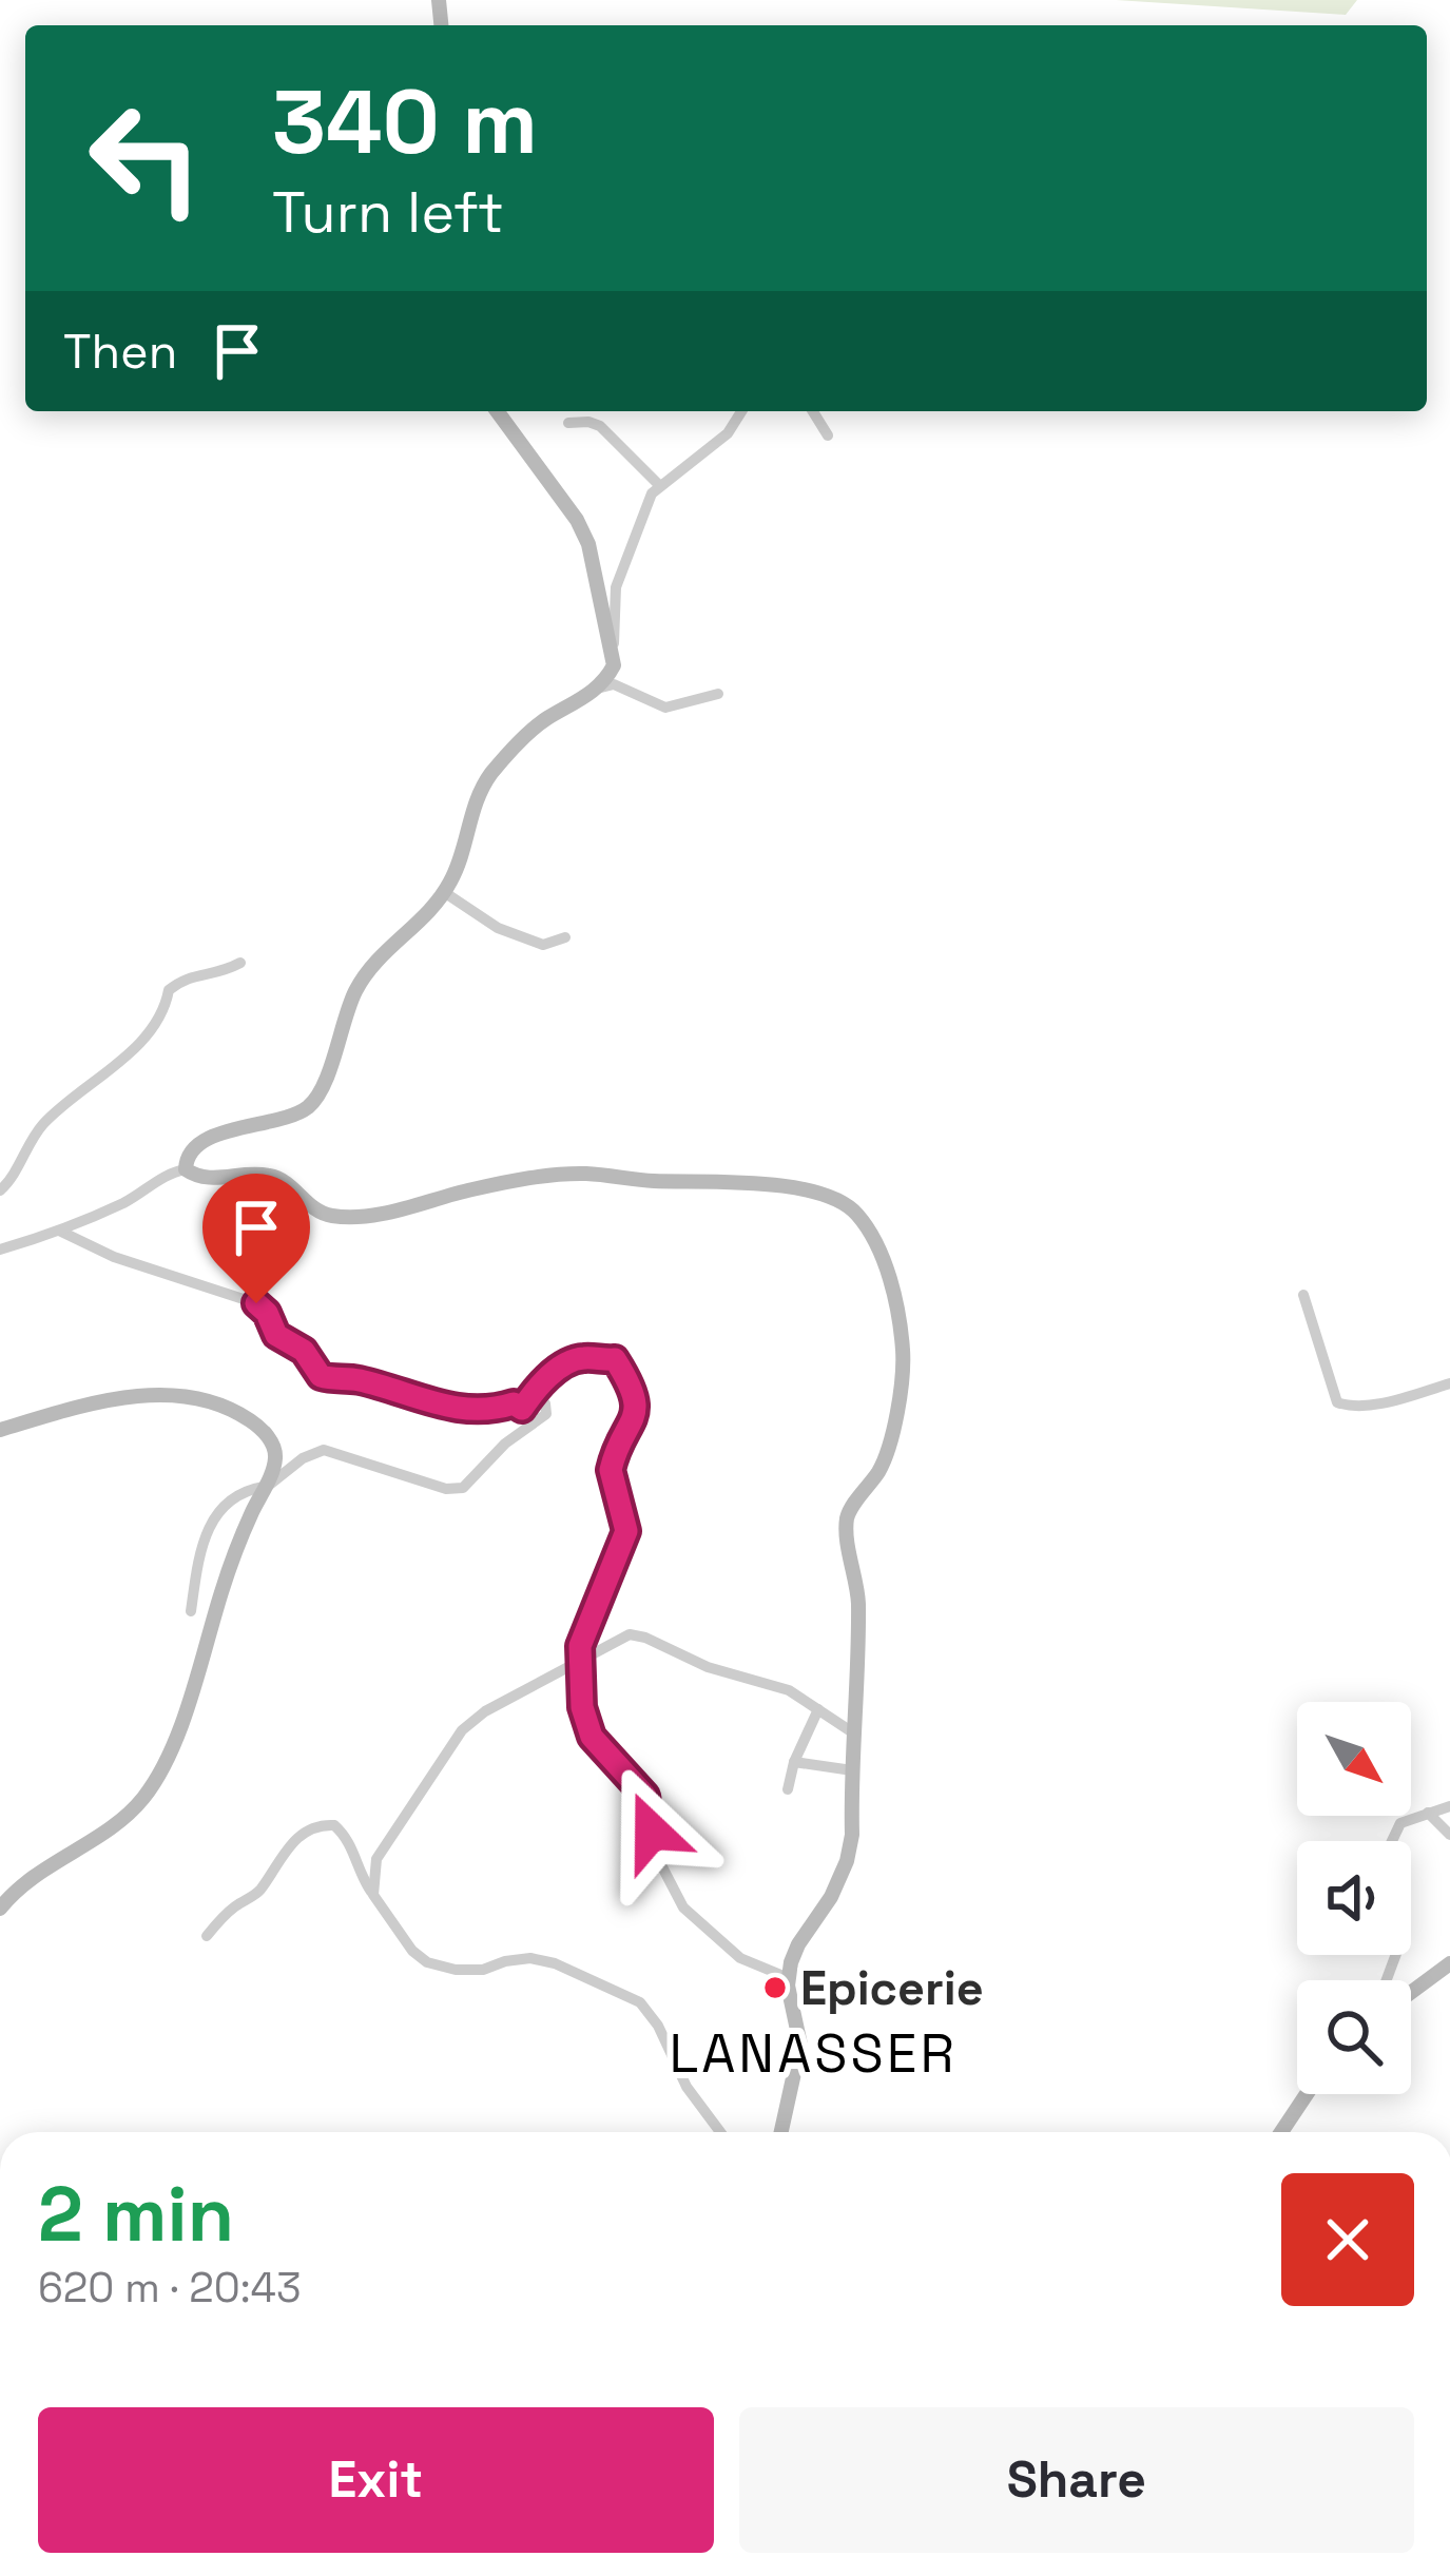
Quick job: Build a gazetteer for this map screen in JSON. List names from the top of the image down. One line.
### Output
{"districts":["LANASSER"],"places":["Epicerie"],"north":"bottom right","page":{"turn":["340 m","Turn left"],"then":"Then","heading":["2 min","620 m · 20:43"],"buttons":["Exit","Share"]}}
